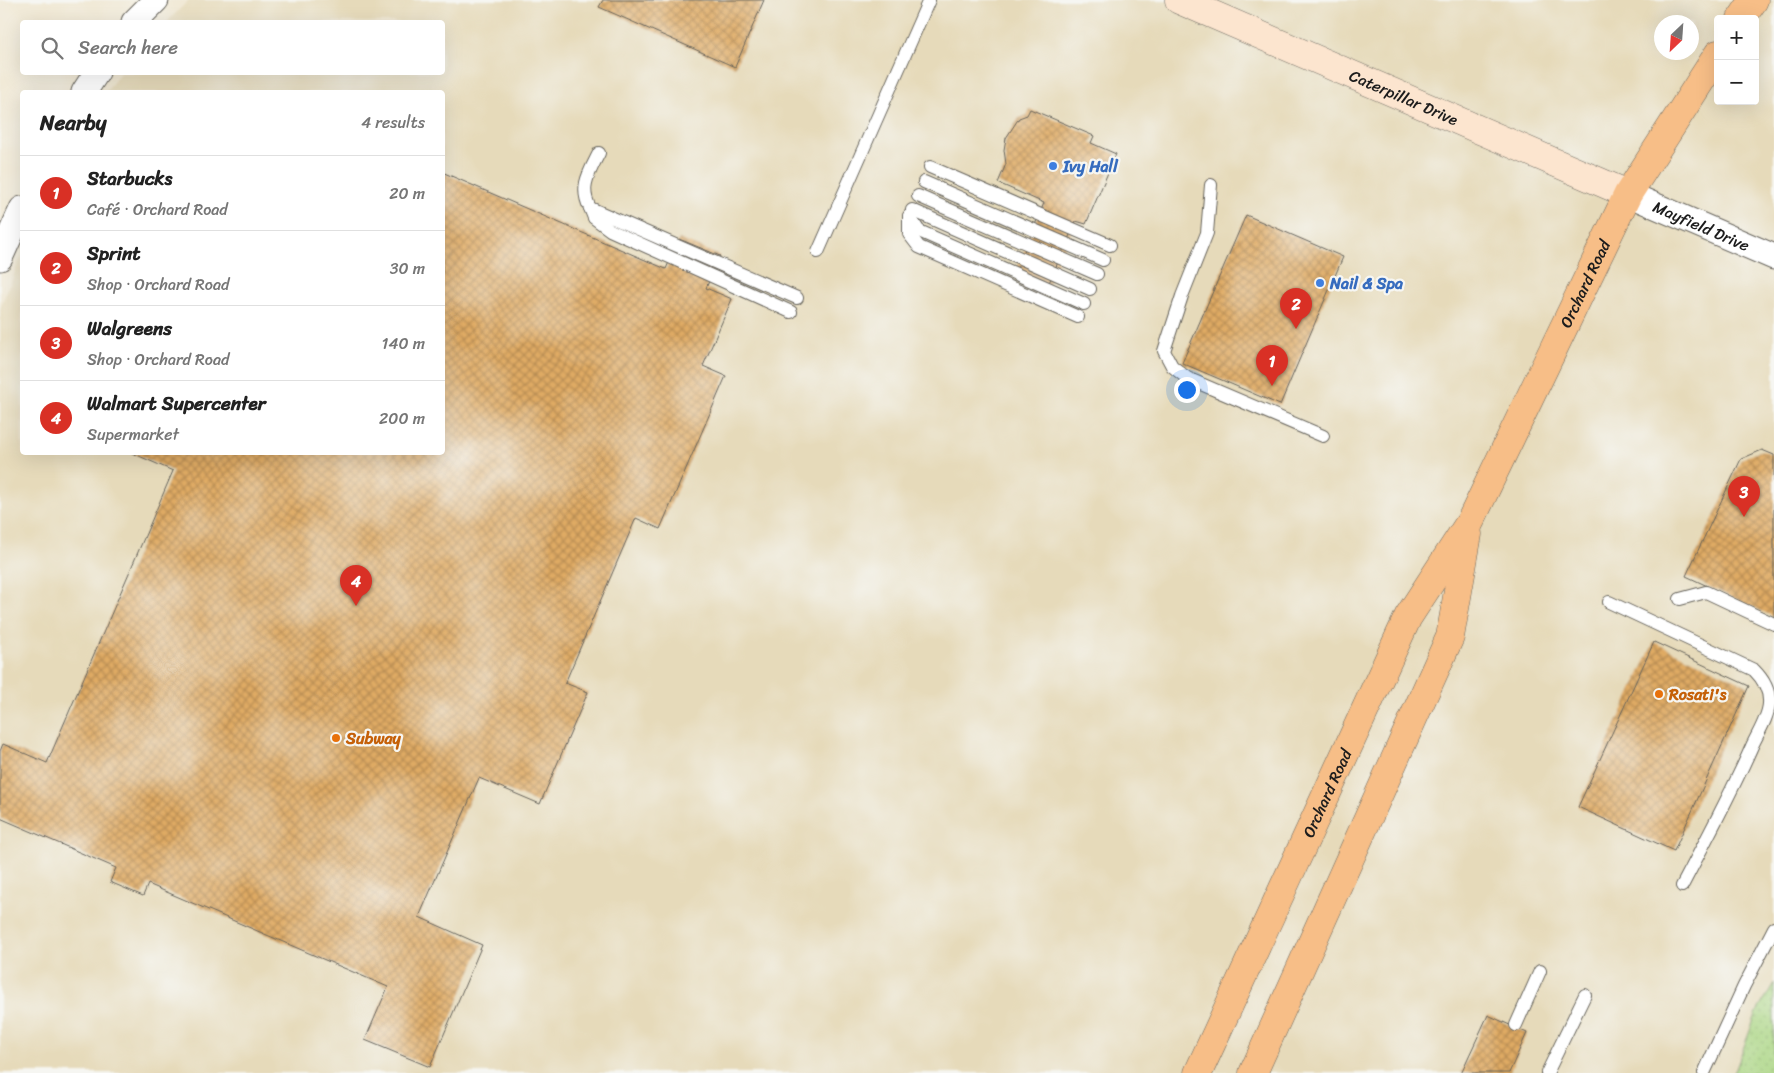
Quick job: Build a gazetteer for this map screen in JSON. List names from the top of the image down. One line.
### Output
{"streets":{"main road":["Orchard Road"],"street":["Caterpillar Drive","Mayfield Drive"]},"crossings":[["Caterpillar Drive","Mayfield Drive"],["Caterpillar Drive","Orchard Road"],["Mayfield Drive","Orchard Road"]],"places":["Ivy Hall","Nail & Spa","Rosati's","Subway"],"north":"bottom left","page":{"map_buttons":["+","−"],"search":"Search here","heading":["Nearby","4 results"],"list":[{"mark":"1","name":"Starbucks","note":"Café · Orchard Road","value":"20 m"},{"mark":"2","name":"Sprint","note":"Shop · Orchard Road","value":"30 m"},{"mark":"3","name":"Walgreens","note":"Shop · Orchard Road","value":"140 m"},{"mark":"4","name":"Walmart Supercenter","note":"Supermarket","value":"200 m"}],"pins":["2","1","3","4"]}}
